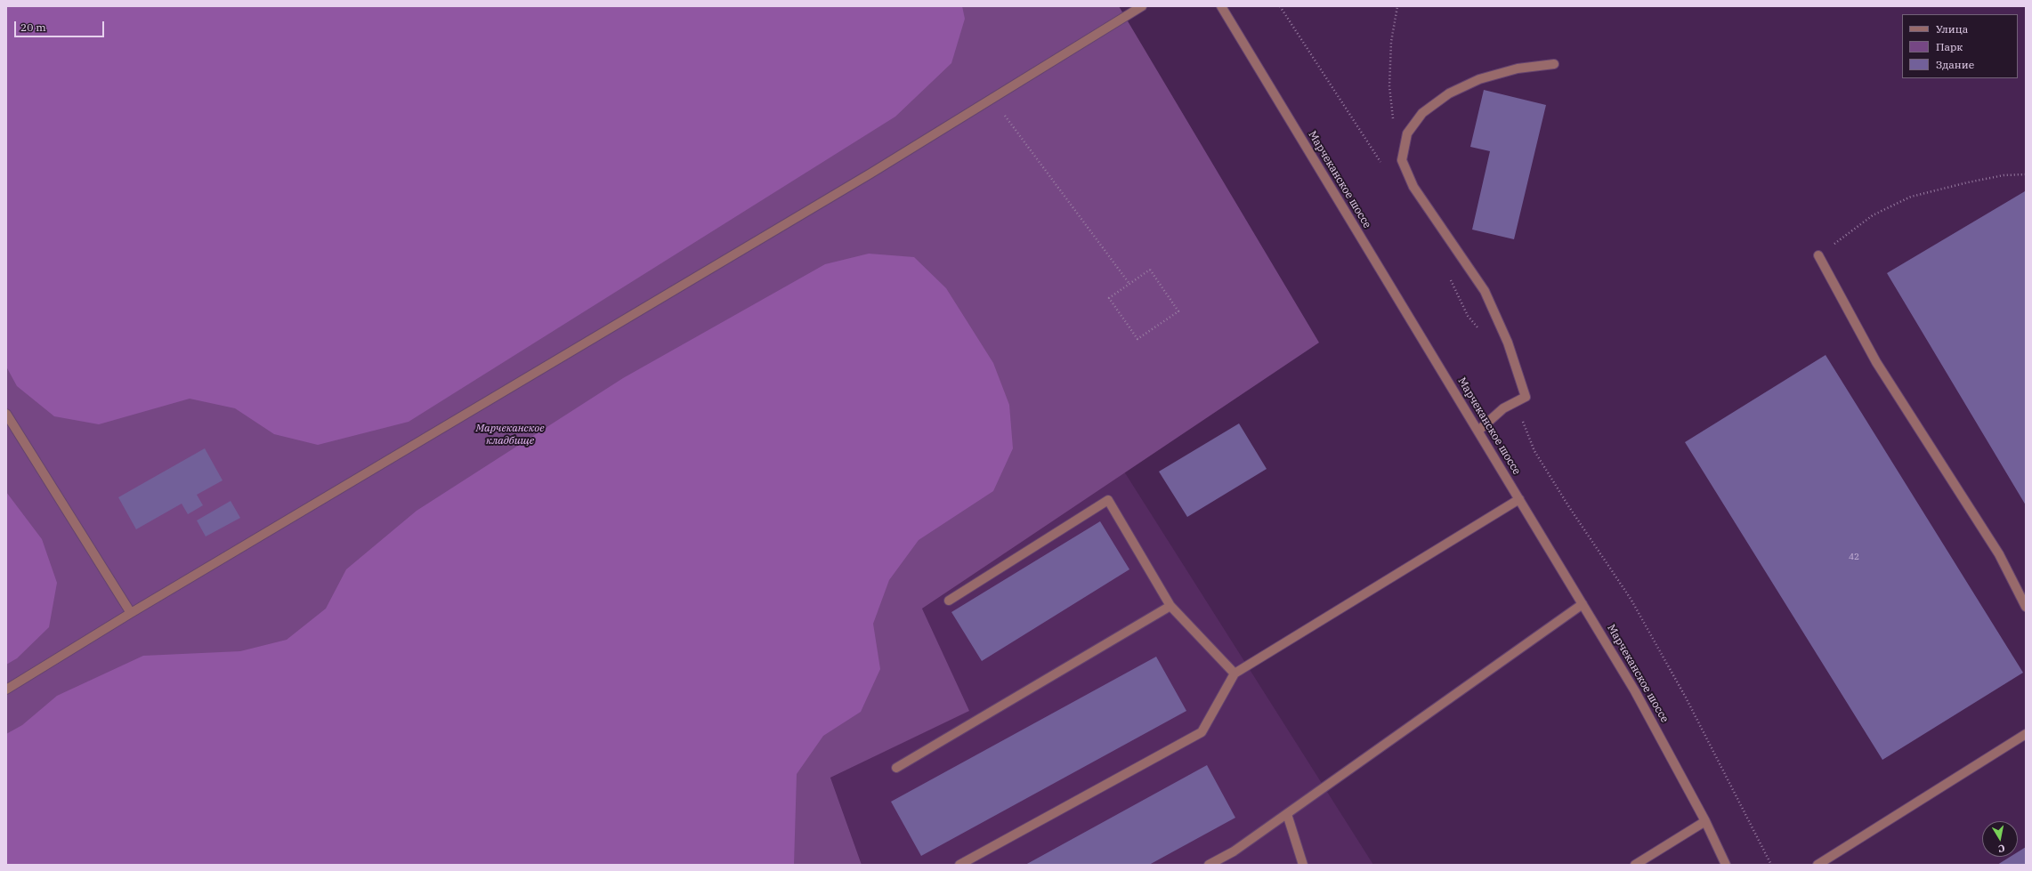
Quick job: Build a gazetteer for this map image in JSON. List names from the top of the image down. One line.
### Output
{"streets":{"street":["Марчеканское шоссе"]},"parks":["Марчеканское кладбище"],"house_numbers":["42"],"legend":["Улица","Парк","Здание"],"scale_bar":"20 m","north":"bottom"}
